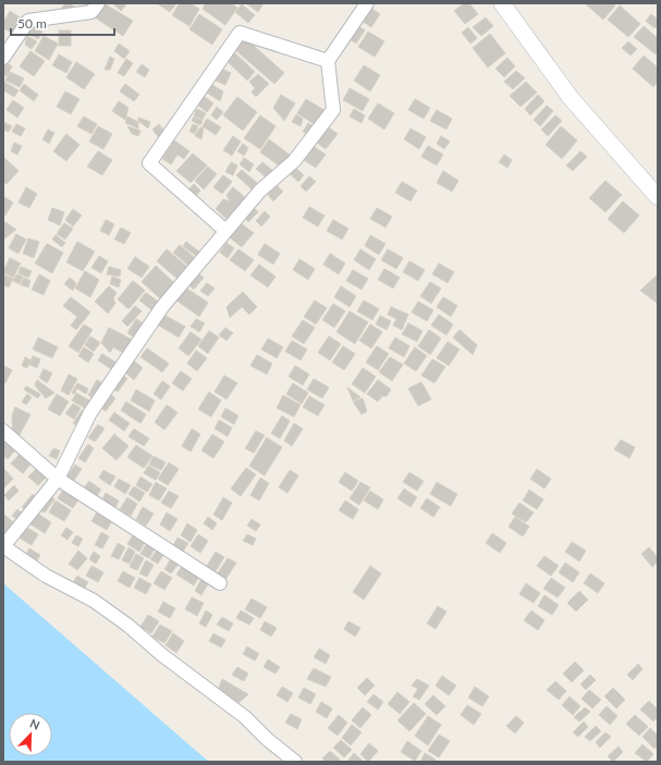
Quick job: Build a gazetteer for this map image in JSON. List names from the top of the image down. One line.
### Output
{"scale_bar":"50 m","north":"top right"}
